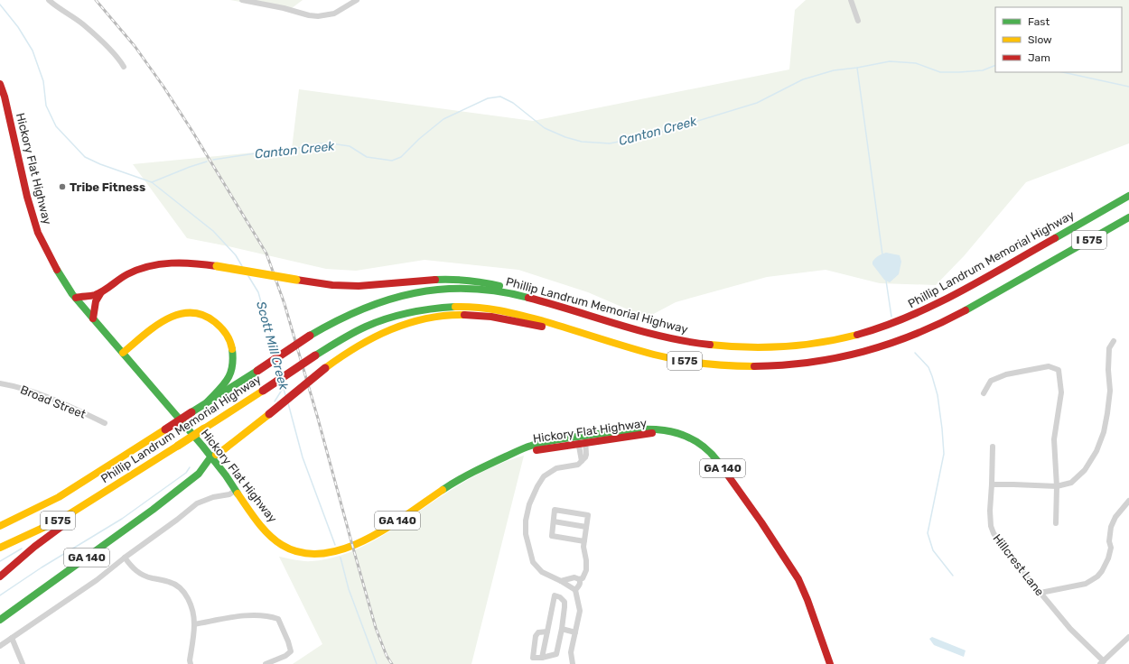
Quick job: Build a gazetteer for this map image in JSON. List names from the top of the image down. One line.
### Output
{"streets":{"main road":["Hickory Flat Highway","I 575","Phillip Landrum Memorial Highway","GA 140"],"street":["Broad Street","Hillcrest Lane"]},"crossings":[["Hickory Flat Highway","GA 140"]],"water":["Canton Creek","Scott Mill Creek"],"places":["Tribe Fitness"],"legend":["Fast","Slow","Jam"]}
